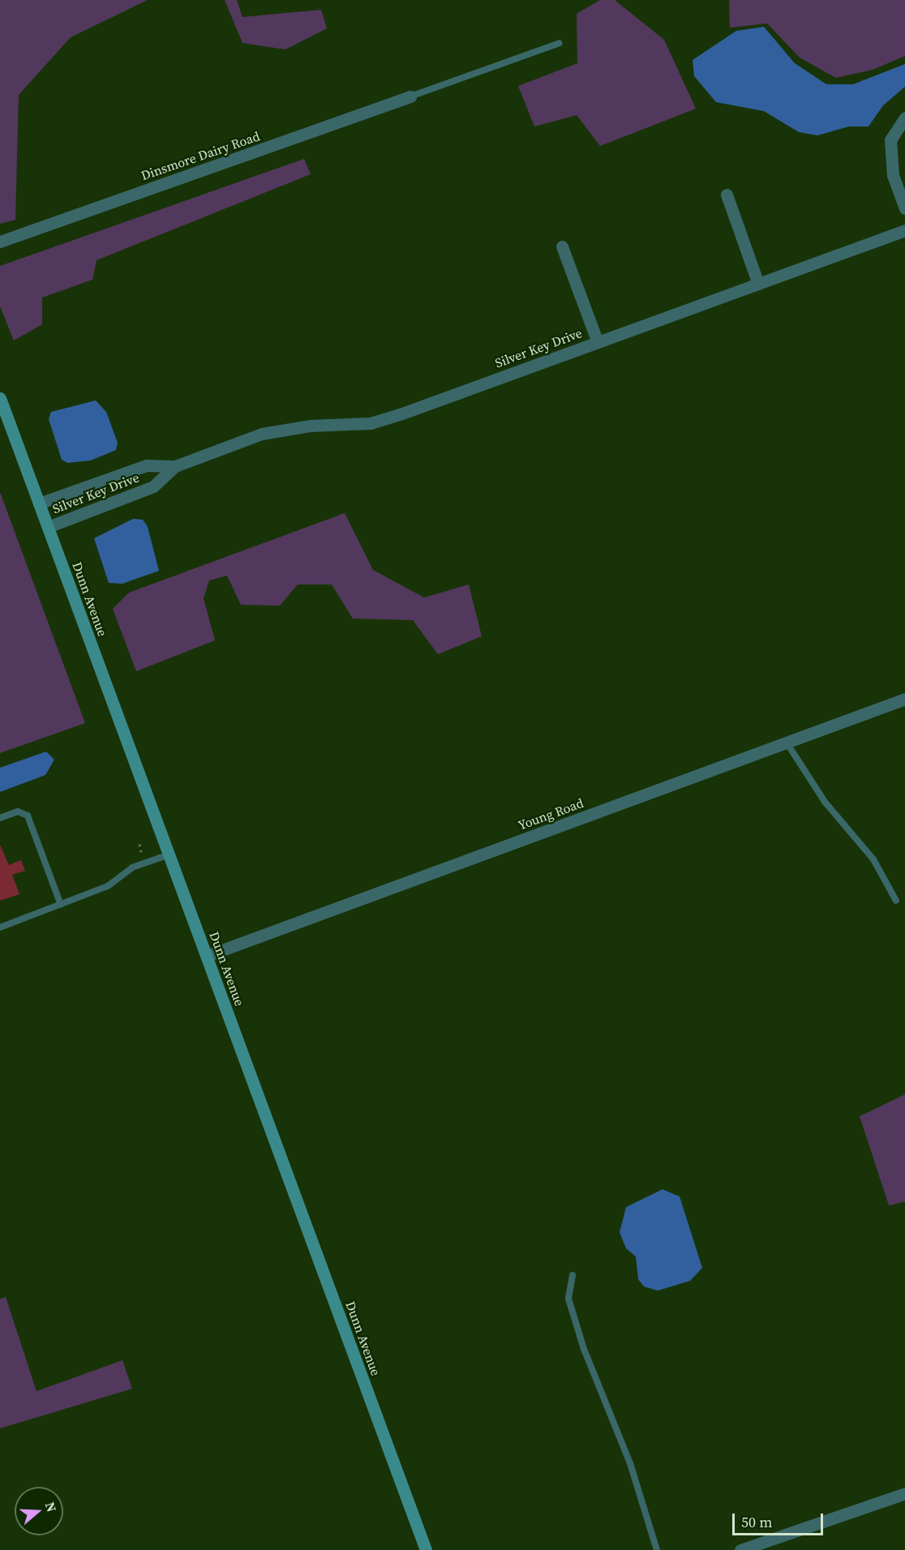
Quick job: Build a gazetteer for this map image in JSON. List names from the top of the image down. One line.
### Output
{"streets":{"main road":["Dunn Avenue"],"street":["Dinsmore Dairy Road","Silver Key Drive","Young Road"]},"crossings":[["Silver Key Drive","Dunn Avenue"],["Dunn Avenue","Young Road"]],"scale_bar":"50 m","north":"right"}
